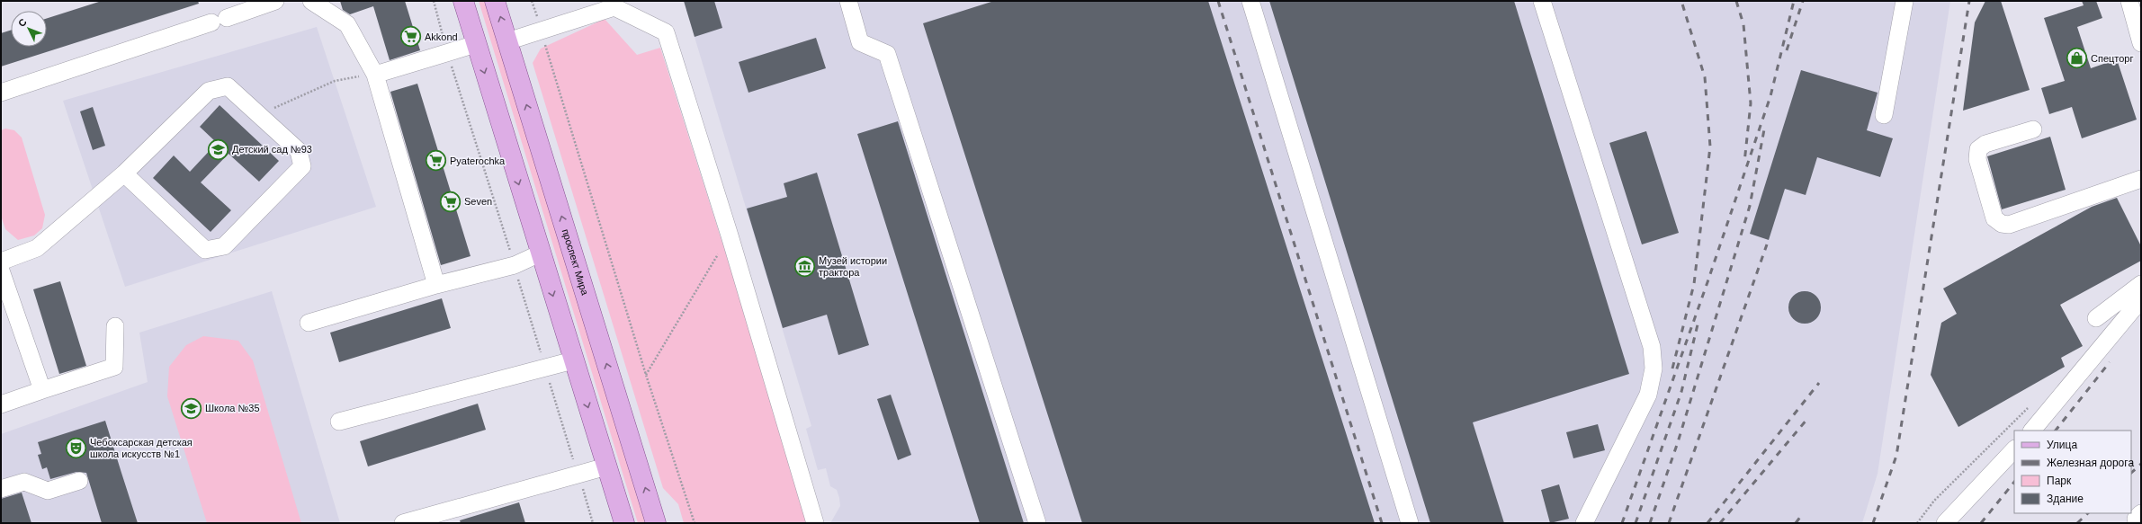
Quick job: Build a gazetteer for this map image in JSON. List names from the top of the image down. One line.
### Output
{"streets":{"main road":["проспект Мира"]},"places":{"supermarket":["Akkond","Pyaterochka","Seven"],"shop":["Спецторг"],"school or university":["Детский сад №93","Школа №35"],"museum":["Музей истории трактора"],"theatre":["Чебоксарская детская школа искусств №1"]},"legend":["Улица","Железная дорога","Парк","Здание"],"north":"top left"}
